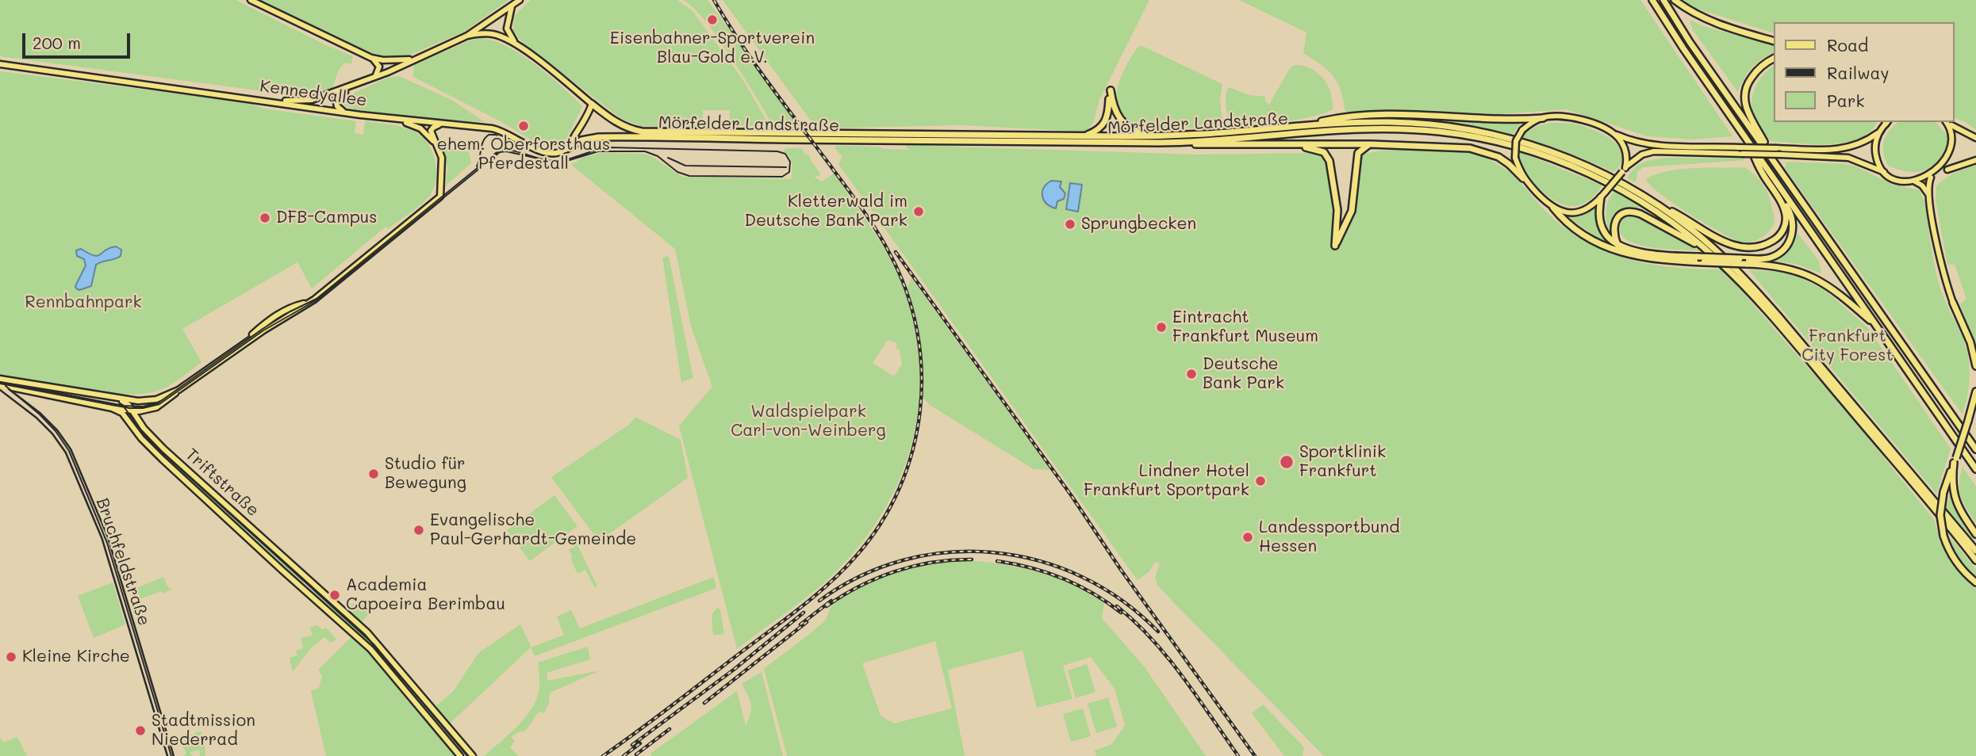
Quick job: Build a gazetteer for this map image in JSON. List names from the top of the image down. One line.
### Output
{"streets":{"highway":["Mörfelder Landstraße"],"main road":["Kennedyallee","Triftstraße"],"street":["Bruchfeldstraße"]},"crossings":[["Kennedyallee","Mörfelder Landstraße"]],"parks":["Rennbahnpark","Frankfurt City Forest","Waldspielpark Carl-von-Weinberg"],"places":["Eisenbahner-Sportverein Blau-Gold e.V.","ehem. Oberforsthaus Pferdestall","Kletterwald im Deutsche Bank Park","DFB-Campus","Sprungbecken","Eintracht Frankfurt Museum","Deutsche Bank Park","Sportklinik Frankfurt","Studio für Bewegung","Lindner Hotel Frankfurt Sportpark","Evangelische Paul-Gerhardt-Gemeinde","Landessportbund Hessen","Academia Capoeira Berimbau","Kleine Kirche","Stadtmission Niederrad"],"legend":["Road","Railway","Park"],"scale_bar":"200 m"}
